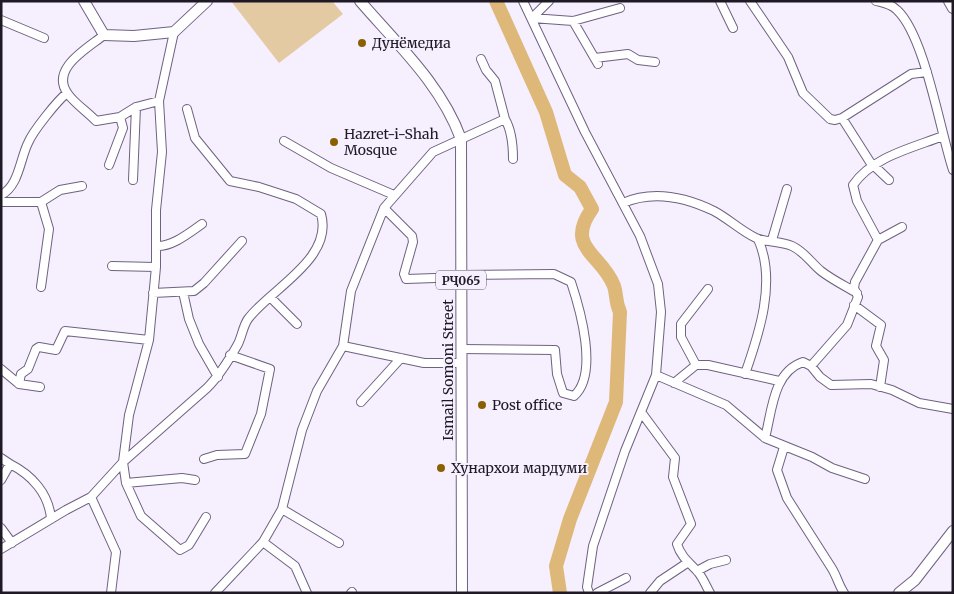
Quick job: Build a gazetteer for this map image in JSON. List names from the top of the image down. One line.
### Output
{"streets":{"main road":["РҶ065","Ismail Somoni Street"]},"places":["Дунёмедиа","Hazret-i-Shah Mosque","Post office","Хунархои мардуми"]}
